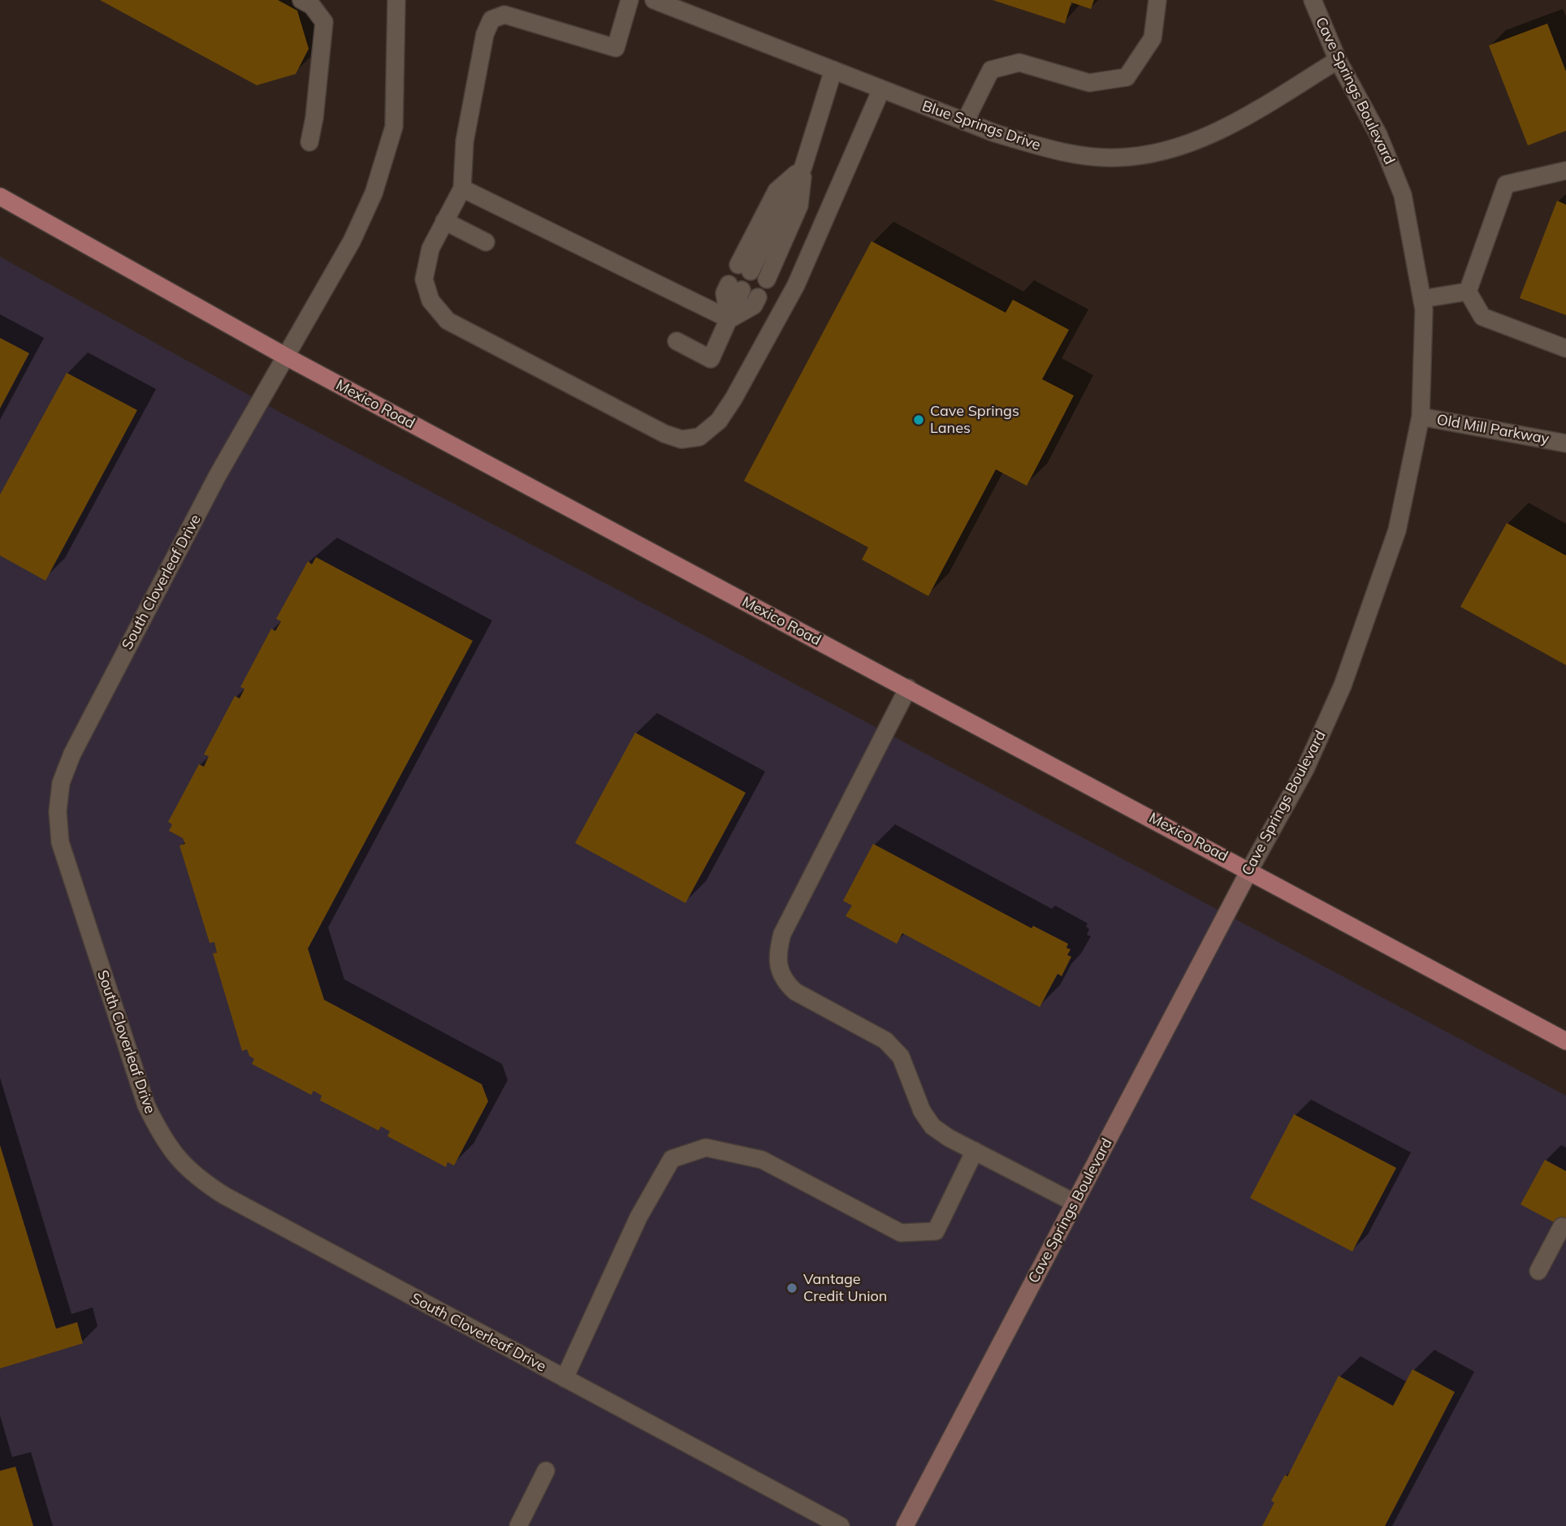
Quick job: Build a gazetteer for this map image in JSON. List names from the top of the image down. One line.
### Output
{"streets":{"main road":["Mexico Road"],"street":["Cave Springs Boulevard","Blue Springs Drive","Old Mill Parkway","South Cloverleaf Drive"]},"crossings":[["Cave Springs Boulevard","Blue Springs Drive"],["Cave Springs Boulevard","Mexico Road"],["Cave Springs Boulevard","Old Mill Parkway"],["Mexico Road","South Cloverleaf Drive"]],"places":["Cave Springs Lanes","Vantage Credit Union"]}
